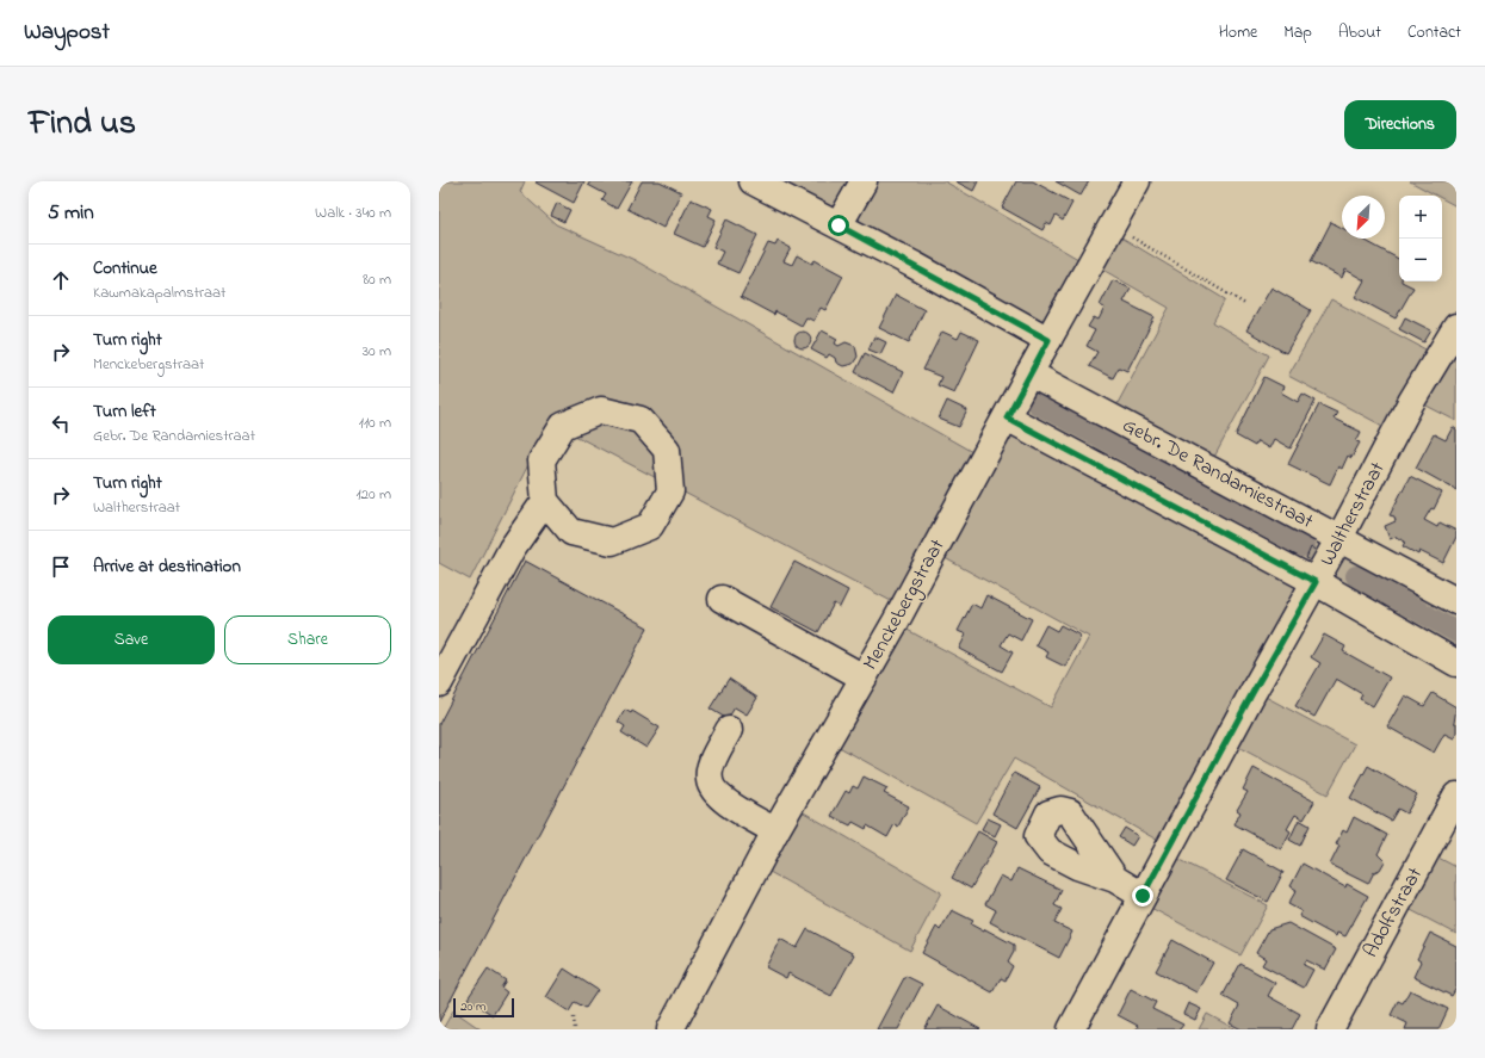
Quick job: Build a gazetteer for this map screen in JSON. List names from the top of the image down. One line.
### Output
{"streets":{"street":["Gebr. De Randamiestraat","Waltherstraat","Menckebergstraat","Adolfstraat"]},"crossings":[["Gebr. De Randamiestraat","Waltherstraat"],["Gebr. De Randamiestraat","Menckebergstraat"]],"scale_bar":"20 m","north":"bottom left","page":{"header":"Waypost","nav":["Home","Map","About","Contact"],"title":"Find us","buttons":["Directions",["Save","Share"]],"heading":["5 min","Walk · 340 m"],"map_buttons":["+","−"],"list":[["Continue","Kawmakapalmstraat","80 m"],["Turn right","Menckebergstraat","30 m"],["Turn left","Gebr. De Randamiestraat","110 m"],["Turn right","Waltherstraat","120 m"],"Arrive at destination"],"scale":"20 m"}}
